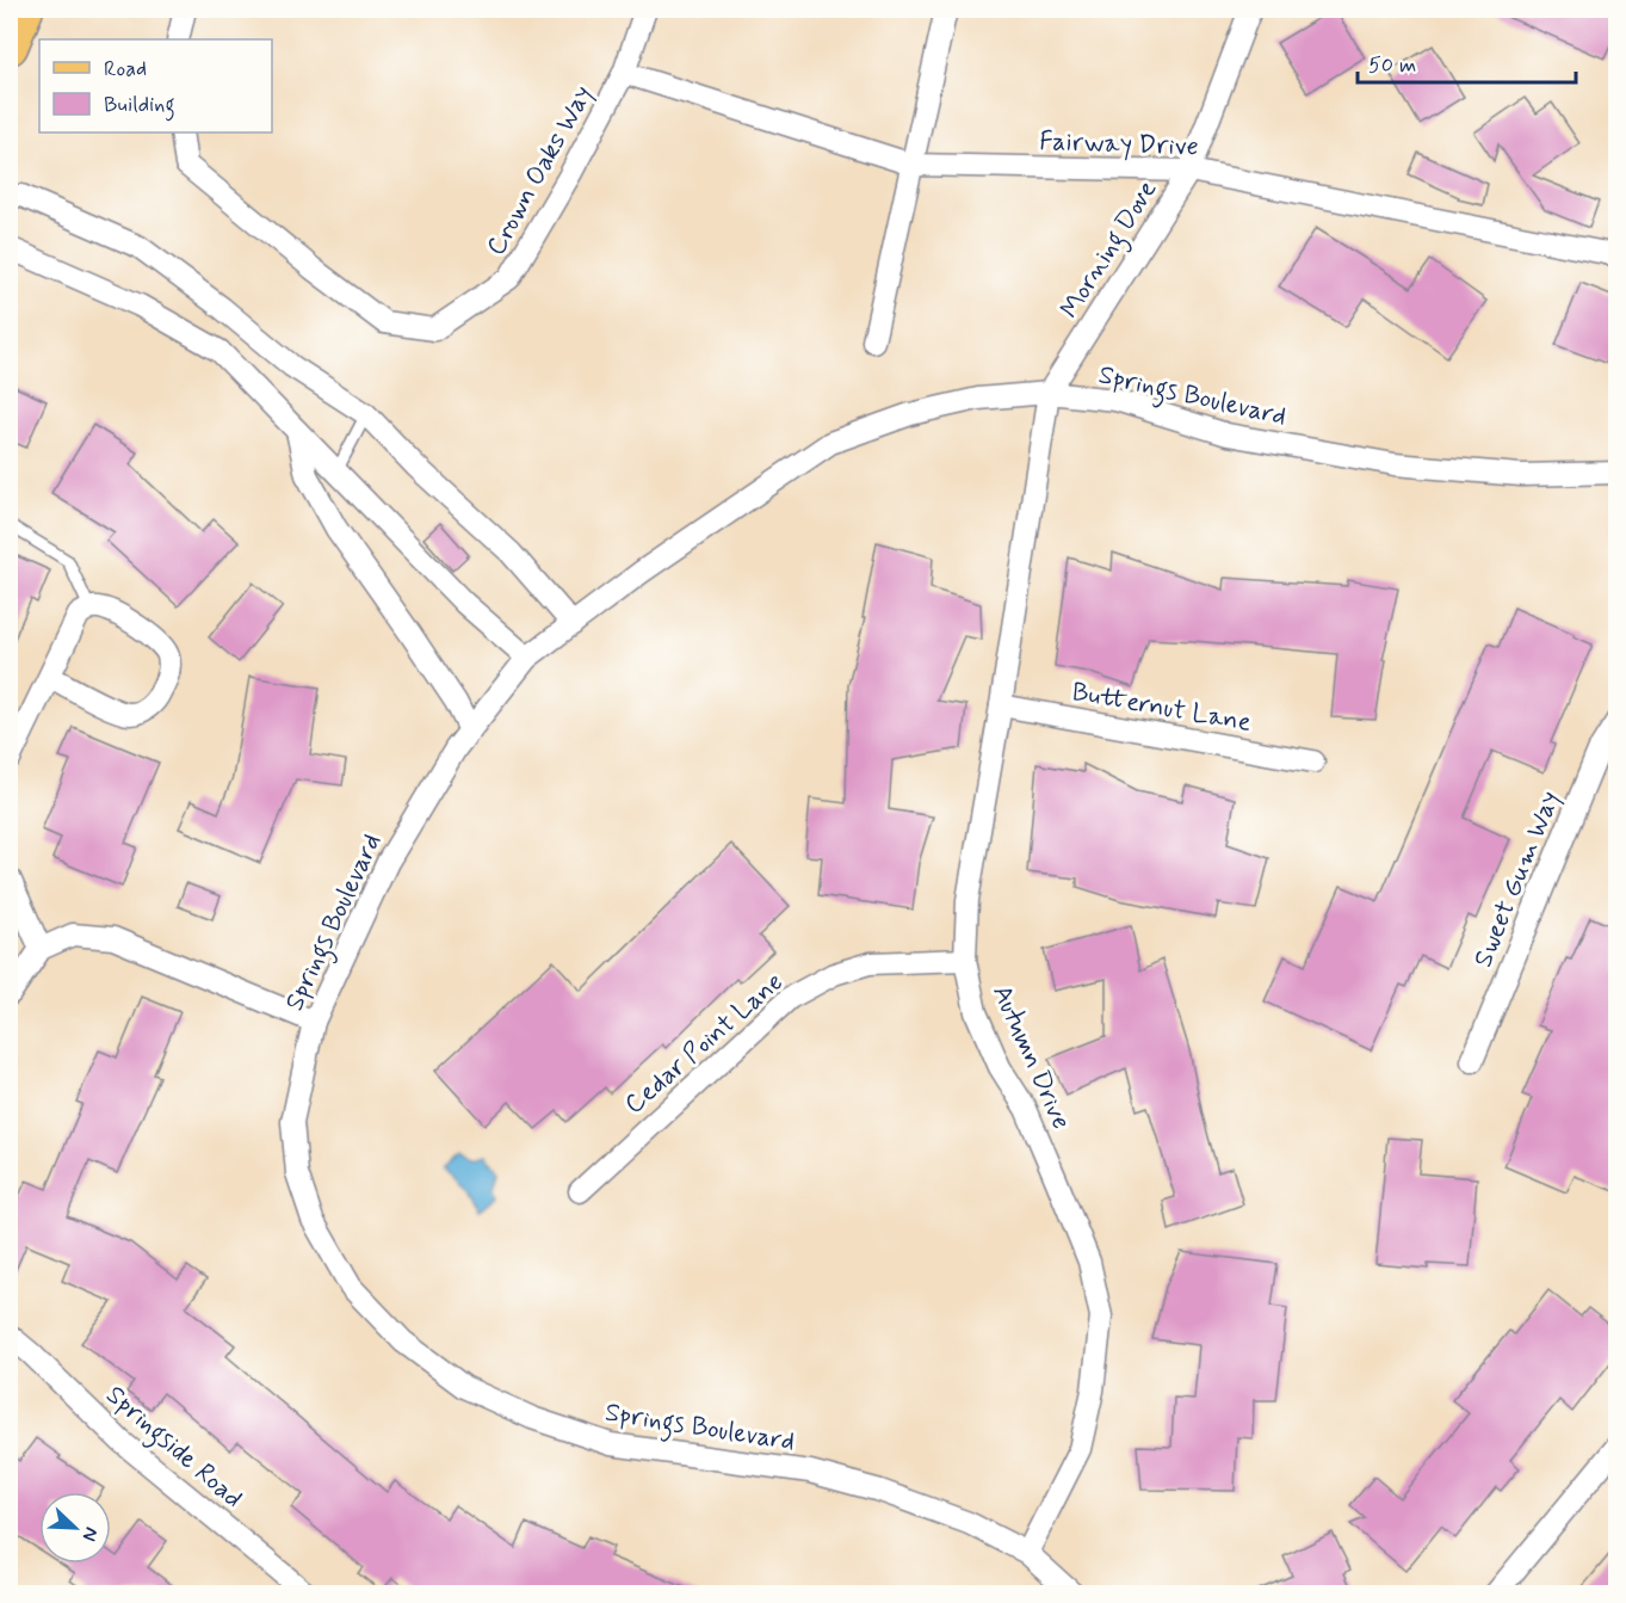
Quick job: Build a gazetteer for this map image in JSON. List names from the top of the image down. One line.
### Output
{"streets":{"street":["Fairway Drive","Crown Oaks Way","Morning Dove","Springs Boulevard","Butternut Lane","Sweet Gum Way","Cedar Point Lane","Autumn Drive","Springside Road"]},"crossings":[["Fairway Drive","Crown Oaks Way"],["Fairway Drive","Morning Dove"],["Morning Dove","Springs Boulevard"],["Morning Dove","Autumn Drive"],["Springs Boulevard","Autumn Drive"],["Butternut Lane","Autumn Drive"],["Cedar Point Lane","Autumn Drive"]],"legend":["Road","Building"],"scale_bar":"50 m","north":"bottom right"}
